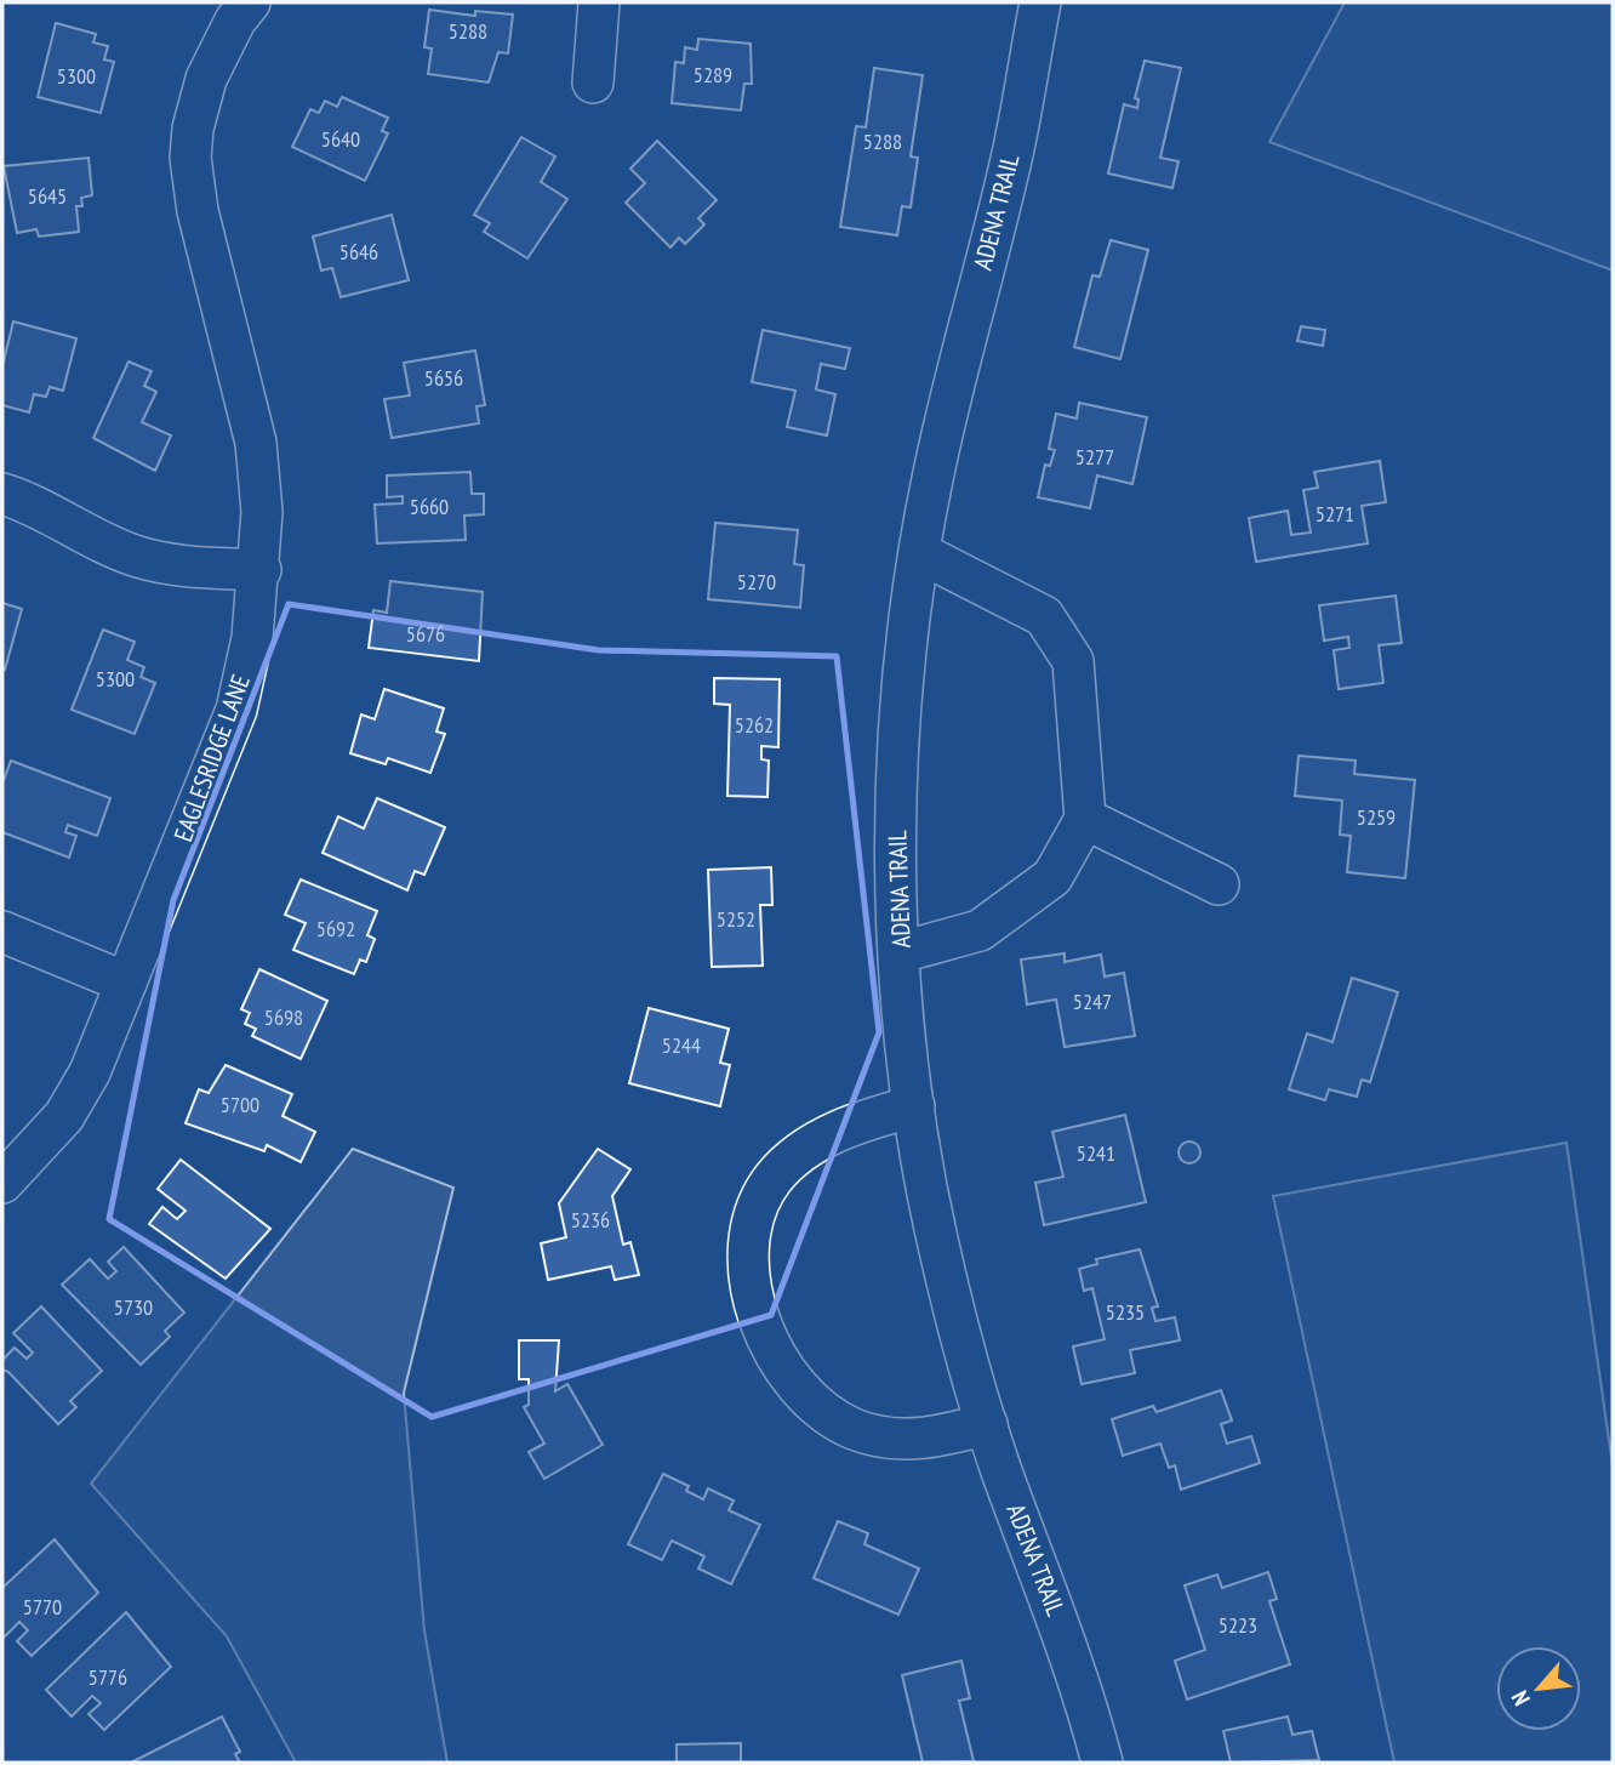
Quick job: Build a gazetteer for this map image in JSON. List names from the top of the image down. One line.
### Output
{"streets":{"street":["ADENA TRAIL","EAGLESRIDGE LANE"]},"house_numbers":["5288","5289","5300","5640","5288","5645","5646","5656","5277","5660","5271","5270","5676","5300","5262","5259","5252","5692","5247","5698","5244","5700","5241","5236","5730","5235","5770","5223","5776"],"north":"bottom left"}
